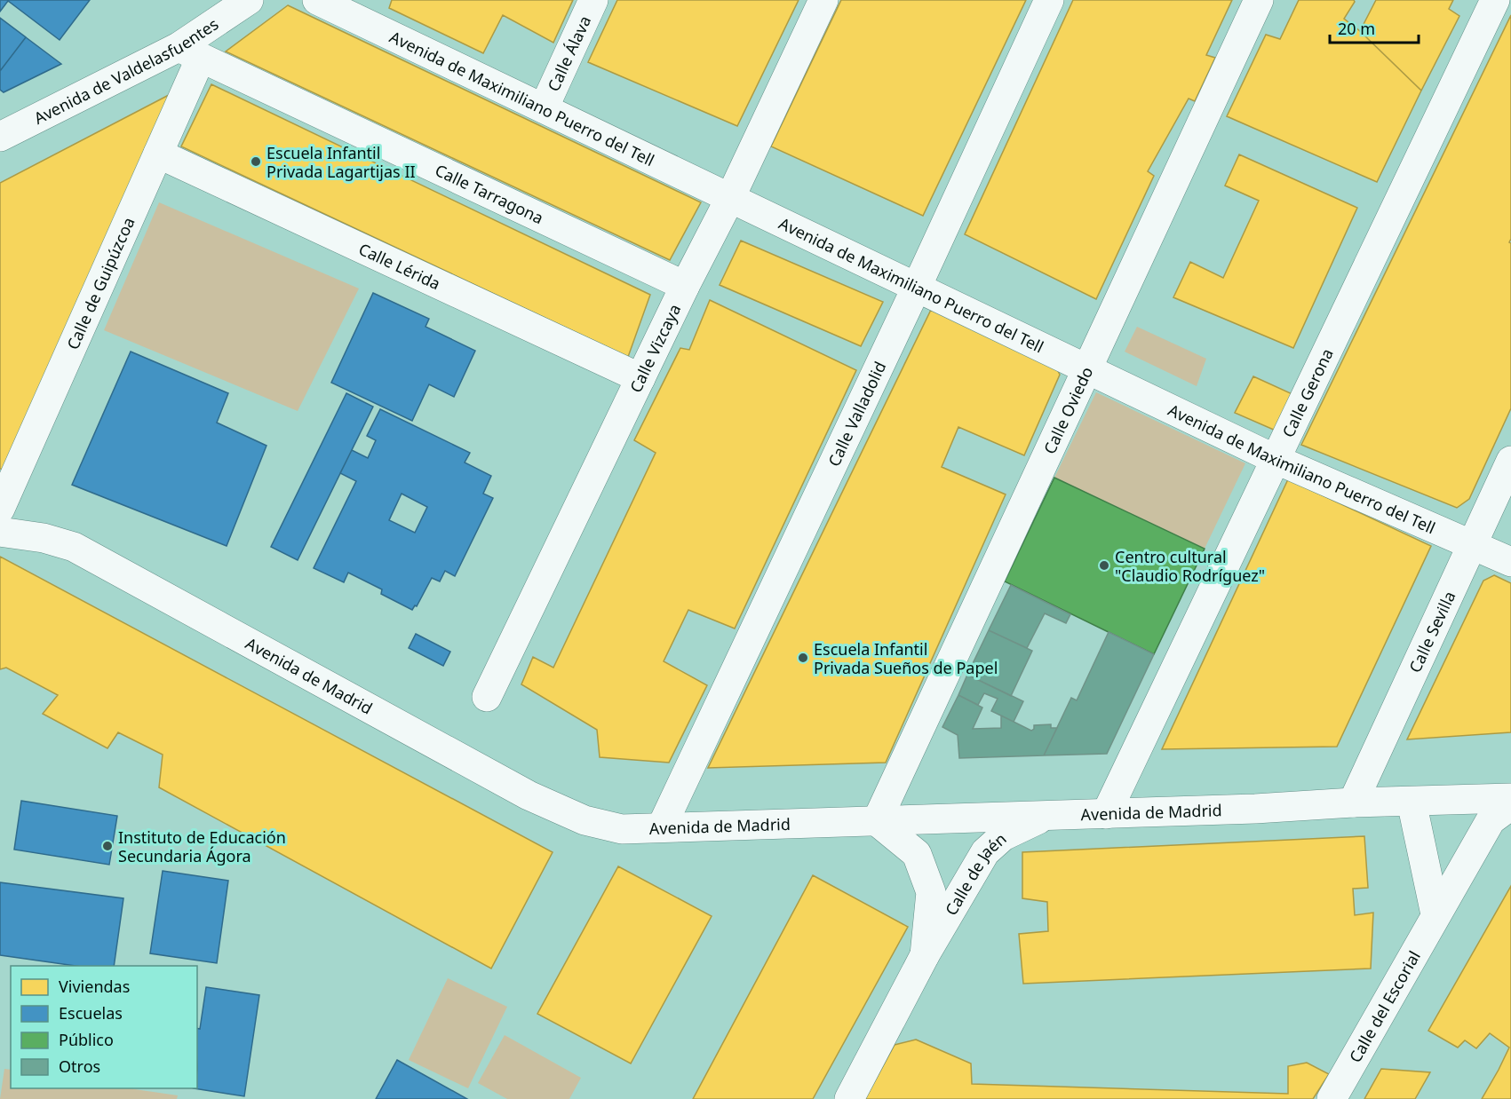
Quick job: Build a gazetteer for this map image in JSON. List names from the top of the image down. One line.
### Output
{"streets":{"street":["Calle Álava","Avenida de Valdelasfuentes","Avenida de Maximiliano Puerro del Tell","Calle Tarragona","Calle Lérida","Calle de Guipúzcoa","Calle Vizcaya","Calle Gerona","Calle Oviedo","Calle Valladolid","Calle Sevilla","Avenida de Madrid","Calle de Jaén","Calle del Escorial"]},"crossings":[["Calle Álava","Avenida de Maximiliano Puerro del Tell"],["Avenida de Valdelasfuentes","Calle Tarragona"],["Avenida de Valdelasfuentes","Calle de Guipúzcoa"],["Avenida de Maximiliano Puerro del Tell","Calle Vizcaya"],["Avenida de Maximiliano Puerro del Tell","Calle Gerona"],["Avenida de Maximiliano Puerro del Tell","Calle Oviedo"],["Avenida de Maximiliano Puerro del Tell","Calle Valladolid"],["Avenida de Maximiliano Puerro del Tell","Calle Sevilla"],["Calle Tarragona","Calle de Guipúzcoa"],["Calle Tarragona","Calle Vizcaya"],["Calle Lérida","Calle de Guipúzcoa"],["Calle Lérida","Calle Vizcaya"],["Calle Gerona","Avenida de Madrid"],["Calle Oviedo","Avenida de Madrid"],["Calle Oviedo","Calle de Jaén"],["Calle Valladolid","Avenida de Madrid"],["Calle Sevilla","Avenida de Madrid"],["Avenida de Madrid","Calle de Jaén"]],"places":["Escuela Infantil Privada Lagartijas II","Centro cultural \"Claudio Rodríguez\"","Escuela Infantil Privada Sueños de Papel","Instituto de Educación Secundaria Ágora"],"legend":["Viviendas","Escuelas","Público","Otros"],"scale_bar":"20 m"}
